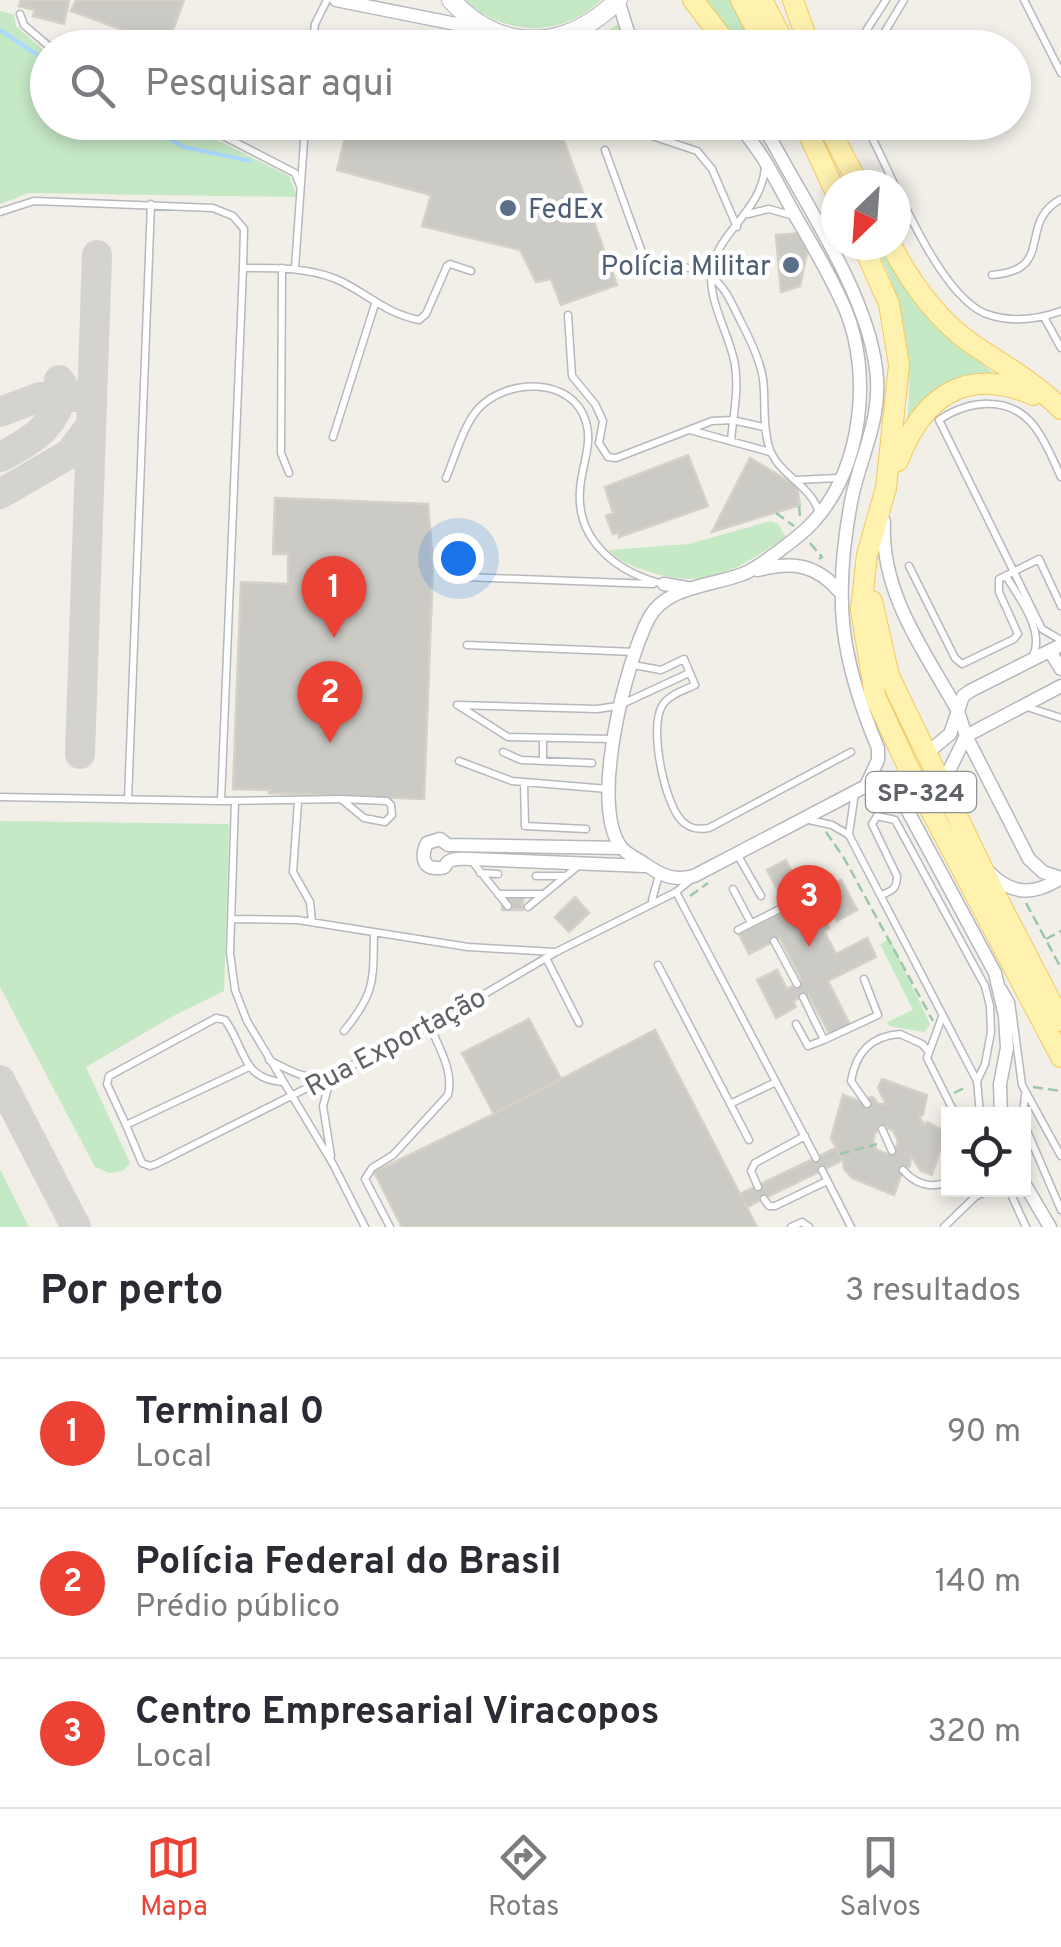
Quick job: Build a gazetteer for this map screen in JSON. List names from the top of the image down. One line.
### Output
{"streets":{"main road":["SP-324"],"lane":["Rua Exportação"]},"places":["FedEx","Polícia Militar"],"north":"bottom left","page":{"search":"Pesquisar aqui","pins":["1","2","3"],"heading":["Por perto","3 resultados"],"list":[{"mark":"1","name":"Terminal 0","note":"Local","value":"90 m"},{"mark":"2","name":"Polícia Federal do Brasil","note":"Prédio público","value":"140 m"},{"mark":"3","name":"Centro Empresarial Viracopos","note":"Local","value":"320 m"}],"nav":["Mapa","Rotas","Salvos"]}}
